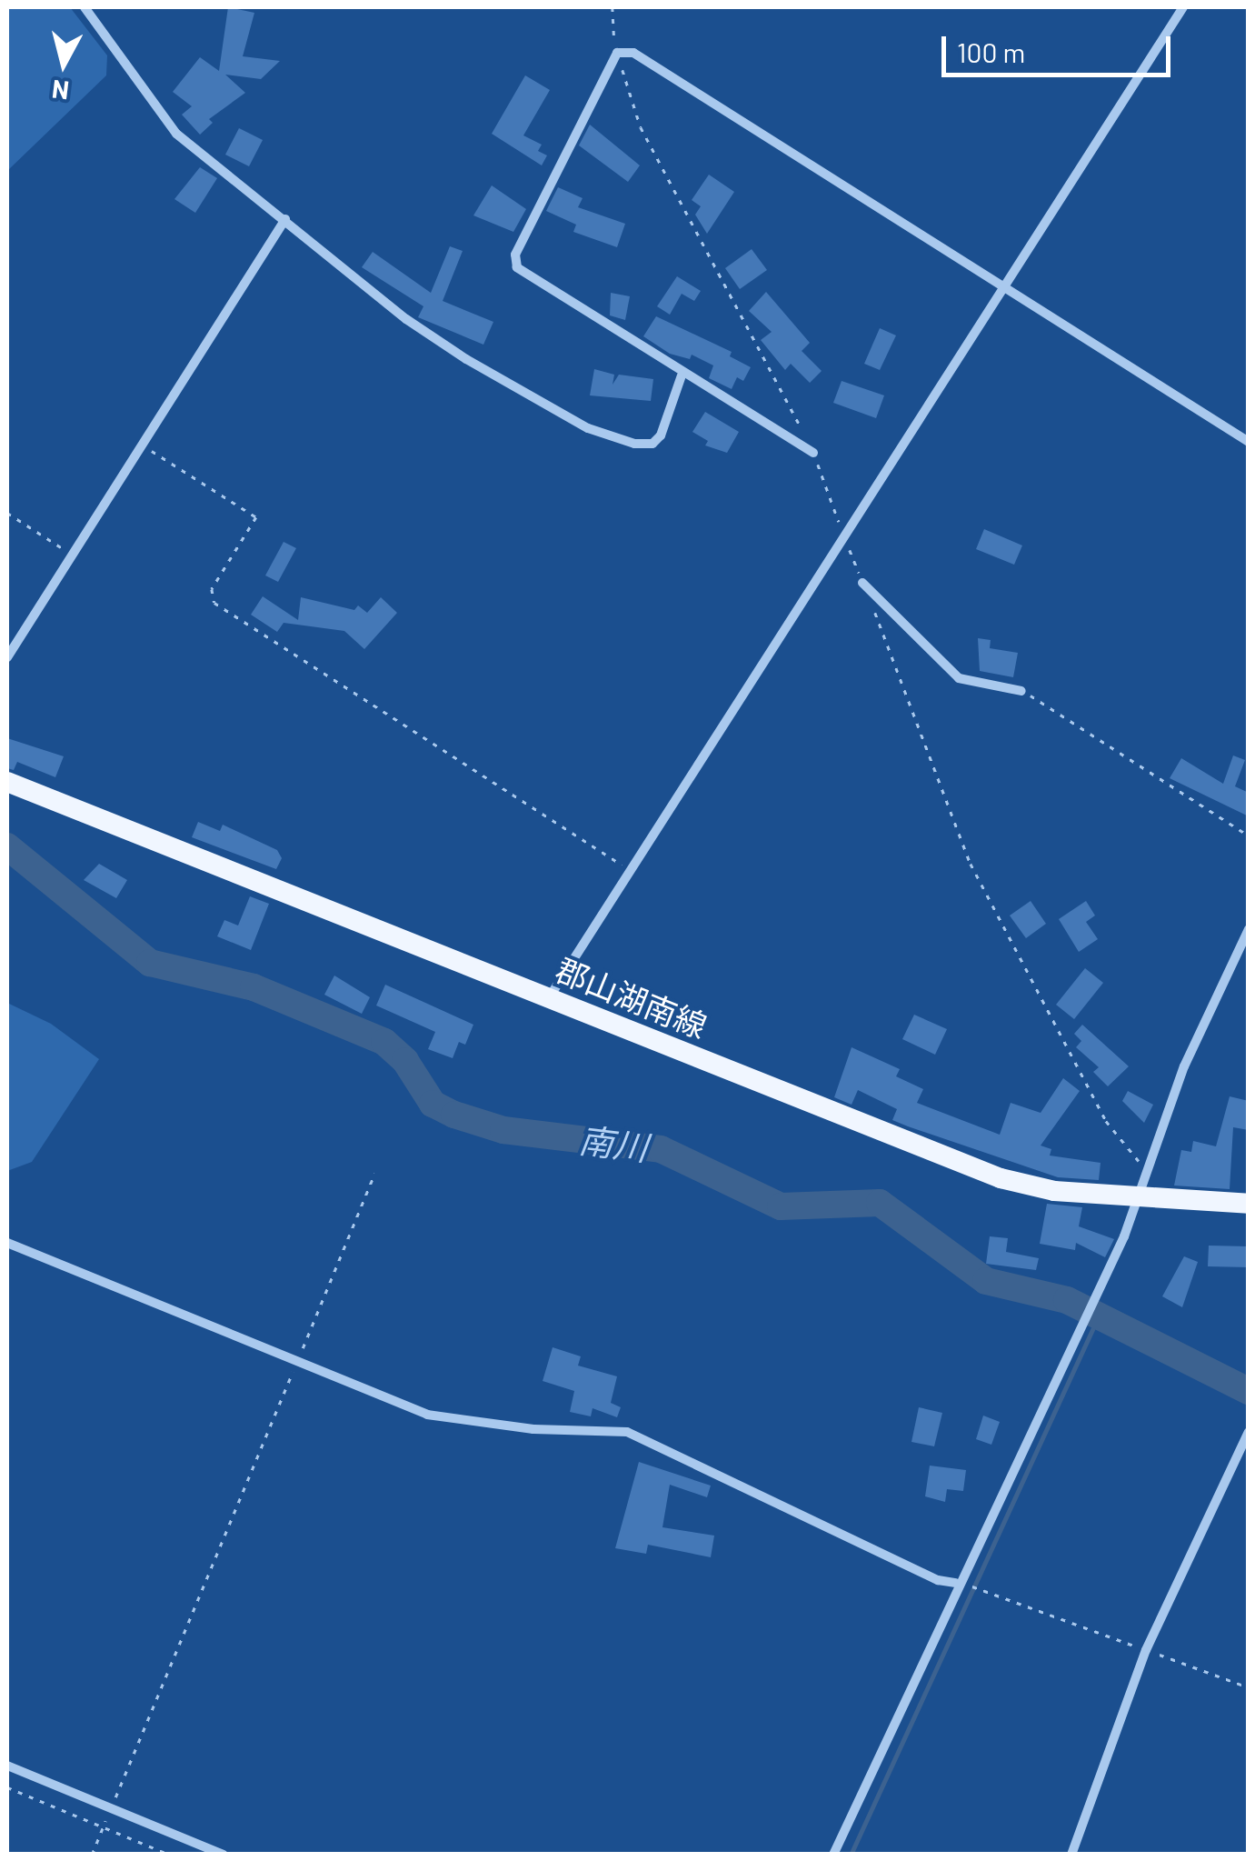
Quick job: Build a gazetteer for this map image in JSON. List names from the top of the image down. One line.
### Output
{"streets":{"main road":["郡山湖南線"]},"water":["南川"],"scale_bar":"100 m","north":"bottom"}
